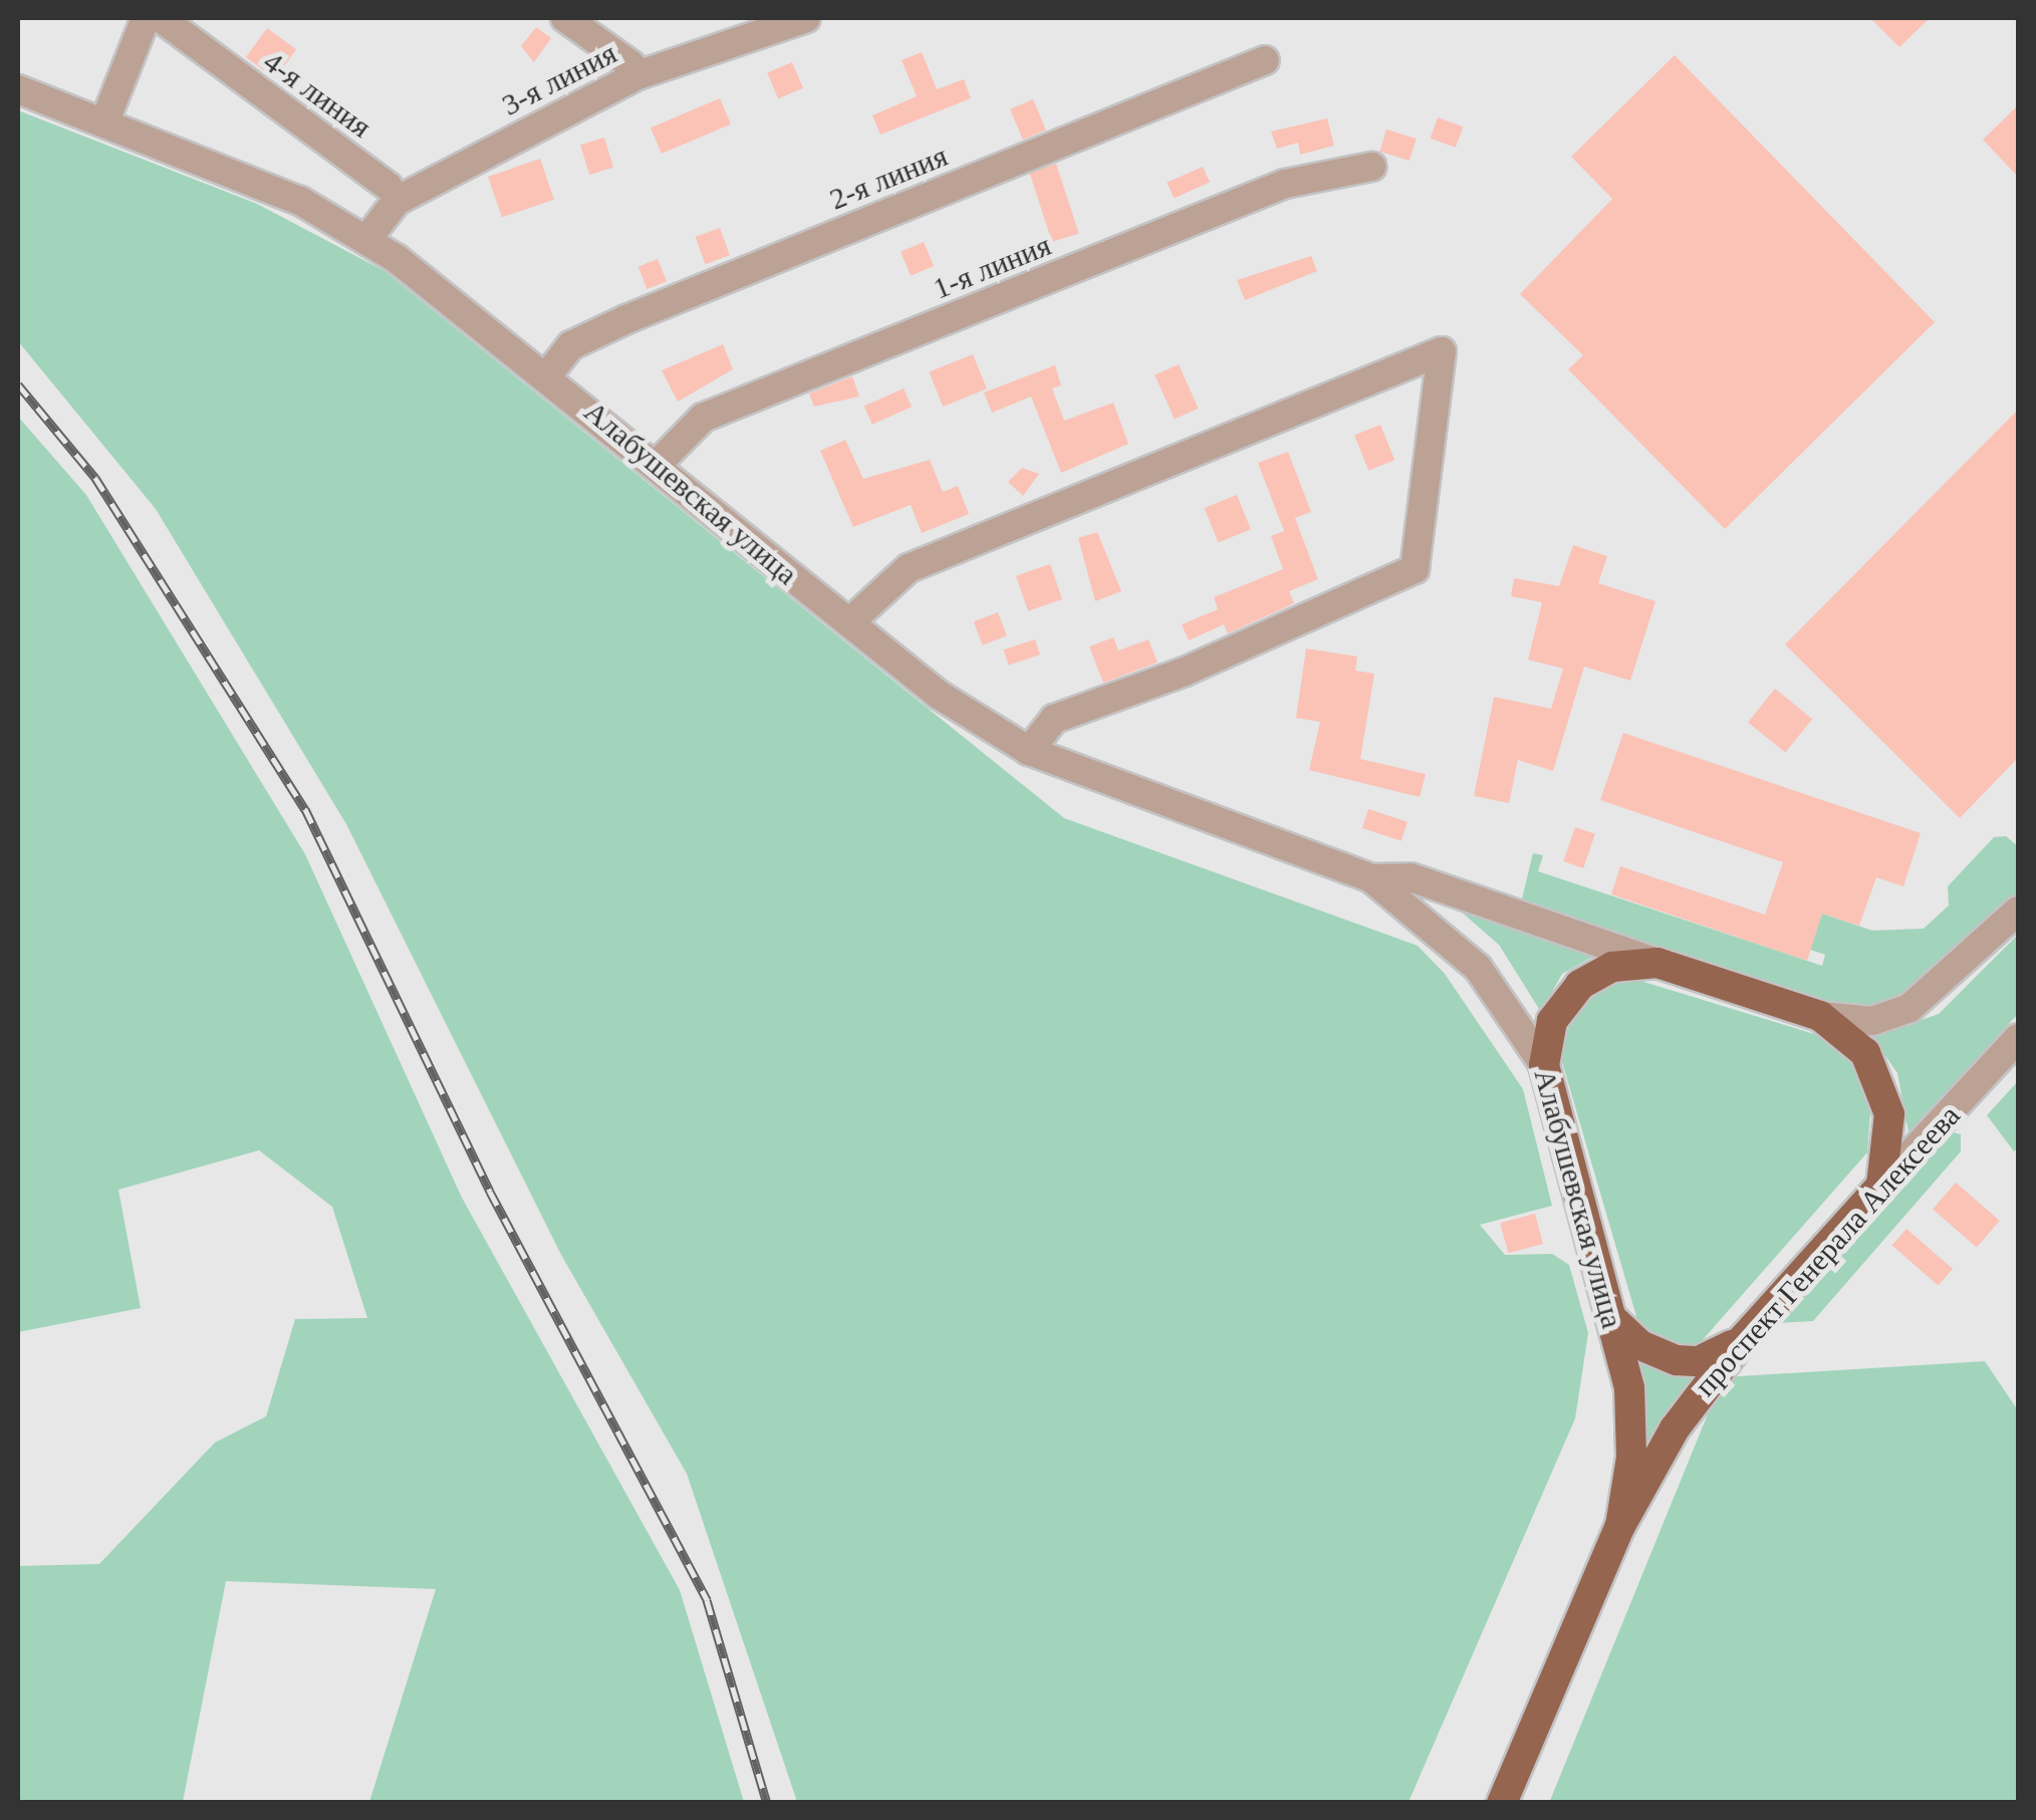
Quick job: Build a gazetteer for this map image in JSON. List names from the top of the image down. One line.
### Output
{"streets":{"main road":["Алабушевская улица","проспект Генерала Алексеева"],"street":["3-я линия","4-я линия","2-я линия","1-я линия"]},"crossings":[["3-я линия","Алабушевская улица"],["2-я линия","Алабушевская улица"],["1-я линия","Алабушевская улица"],["Алабушевская улица","проспект Генерала Алексеева"]]}
